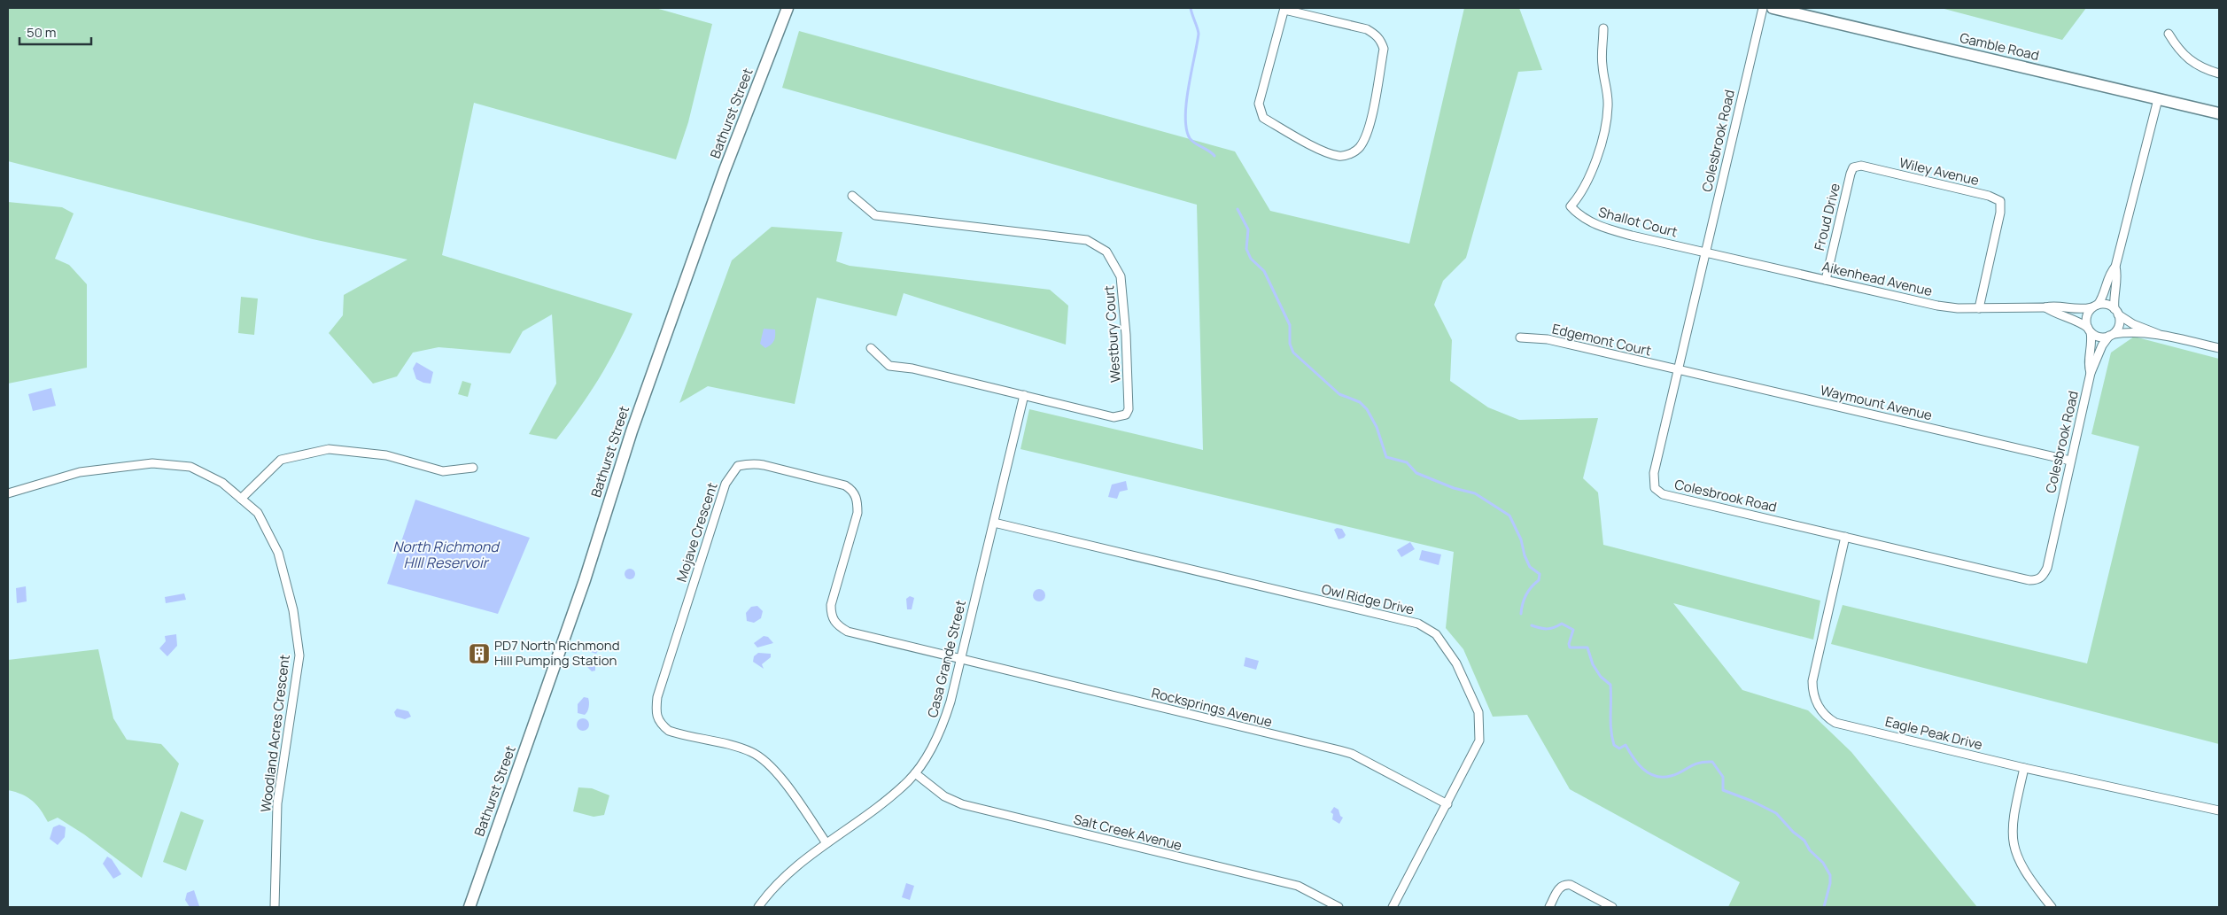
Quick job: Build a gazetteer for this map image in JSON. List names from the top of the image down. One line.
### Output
{"streets":{"main road":["Gamble Road","Bathurst Street"],"street":["Colesbrook Road","Wiley Avenue","Froud Drive","Shallot Court","Aikenhead Avenue","Westbury Court","Edgemont Court","Waymount Avenue","Mojave Crescent","Owl Ridge Drive","Casa Grande Street","Rocksprings Avenue","Woodland Acres Crescent","Eagle Peak Drive","Salt Creek Avenue"]},"crossings":[["Colesbrook Road","Shallot Court"],["Colesbrook Road","Aikenhead Avenue"],["Colesbrook Road","Edgemont Court"],["Colesbrook Road","Waymount Avenue"],["Colesbrook Road","Eagle Peak Drive"],["Wiley Avenue","Froud Drive"],["Wiley Avenue","Aikenhead Avenue"],["Froud Drive","Aikenhead Avenue"],["Shallot Court","Aikenhead Avenue"],["Westbury Court","Casa Grande Street"],["Edgemont Court","Waymount Avenue"],["Mojave Crescent","Casa Grande Street"],["Mojave Crescent","Rocksprings Avenue"],["Owl Ridge Drive","Casa Grande Street"],["Owl Ridge Drive","Rocksprings Avenue"],["Casa Grande Street","Rocksprings Avenue"],["Casa Grande Street","Salt Creek Avenue"]],"water":["North Richmond HIll Reservoir"],"places":{"building":["PD7 North Richmond Hill Pumping Station"]},"scale_bar":"50 m"}
